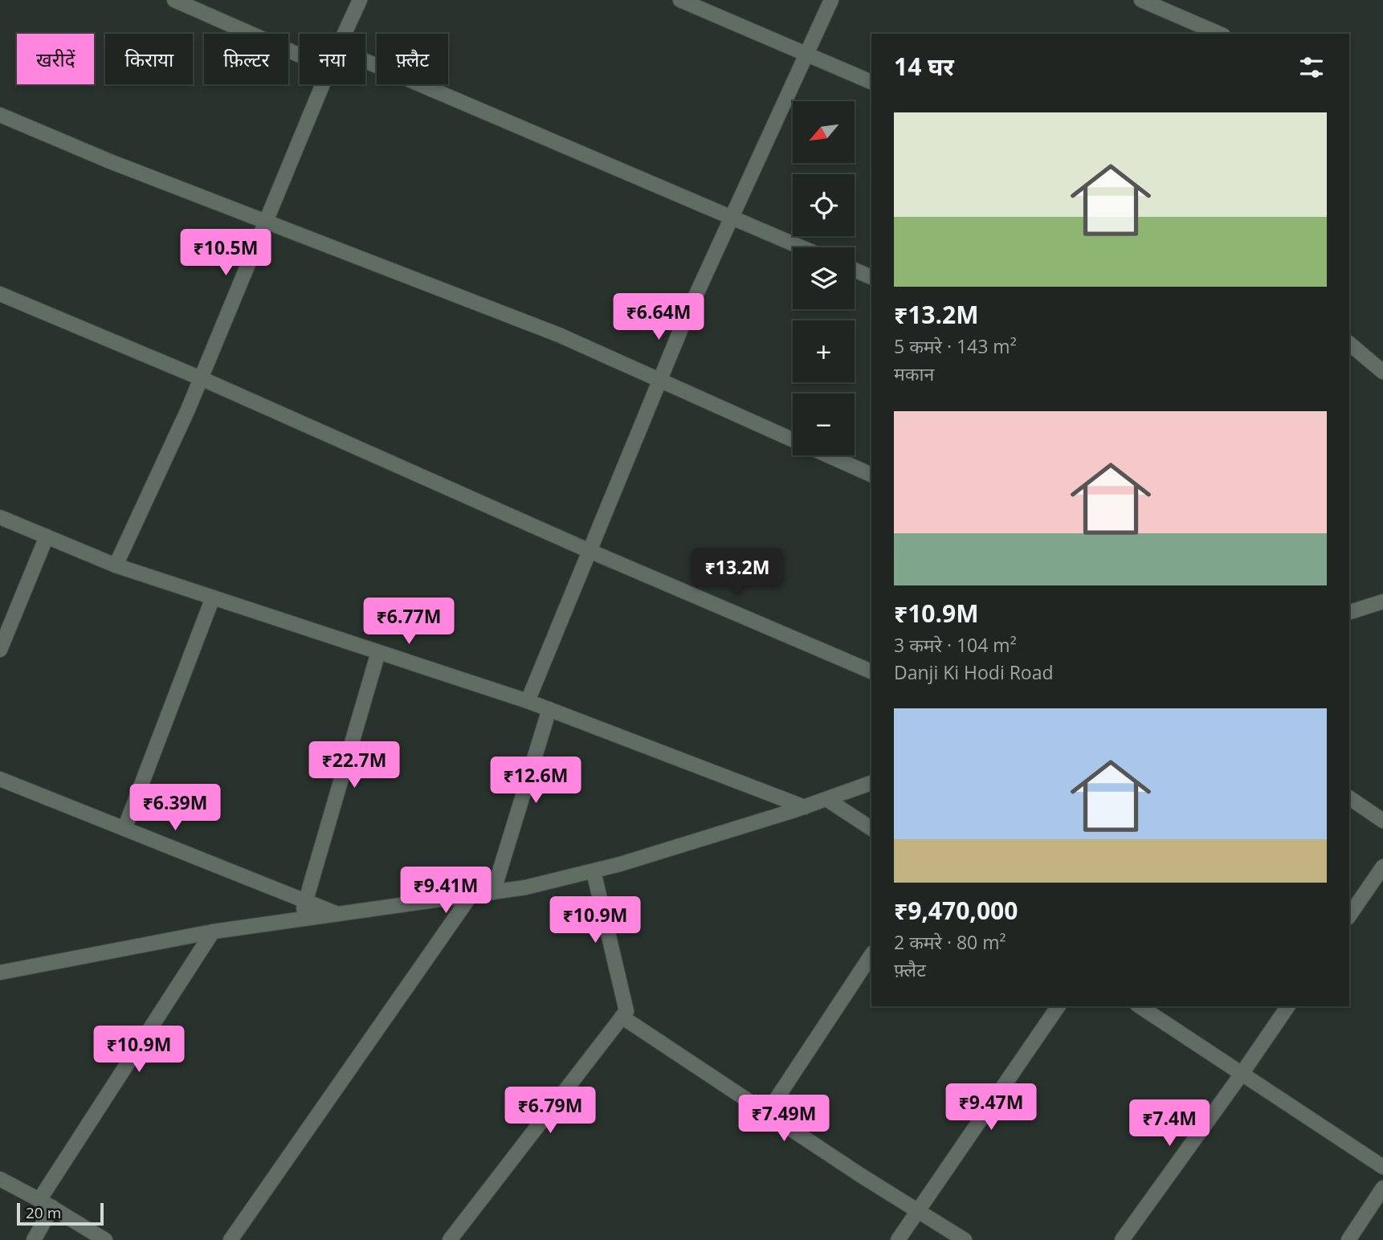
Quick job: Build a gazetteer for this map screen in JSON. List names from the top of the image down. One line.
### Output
{"scale_bar":"20 m","north":"bottom left","page":{"chip":["खरीदें","किराया","फ़िल्टर","नया","फ़्लैट"],"heading":"14 घर","map_buttons":["+","−"],"list":[{"name":"₹13.2M","note":"5 कमरे · 143 m² · मकान"},{"name":"₹10.9M","note":"3 कमरे · 104 m² · Danji Ki Hodi Road"},{"name":"₹9,470,000","note":"2 कमरे · 80 m² · फ़्लैट"}],"price":["₹10.5M","₹6.64M","₹13.2M","₹6.77M","₹22.7M","₹12.6M","₹6.39M","₹9.41M","₹10.9M","₹10.9M","₹9.47M","₹6.79M","₹7.49M","₹7.4M"],"scale":"20 m"}}
